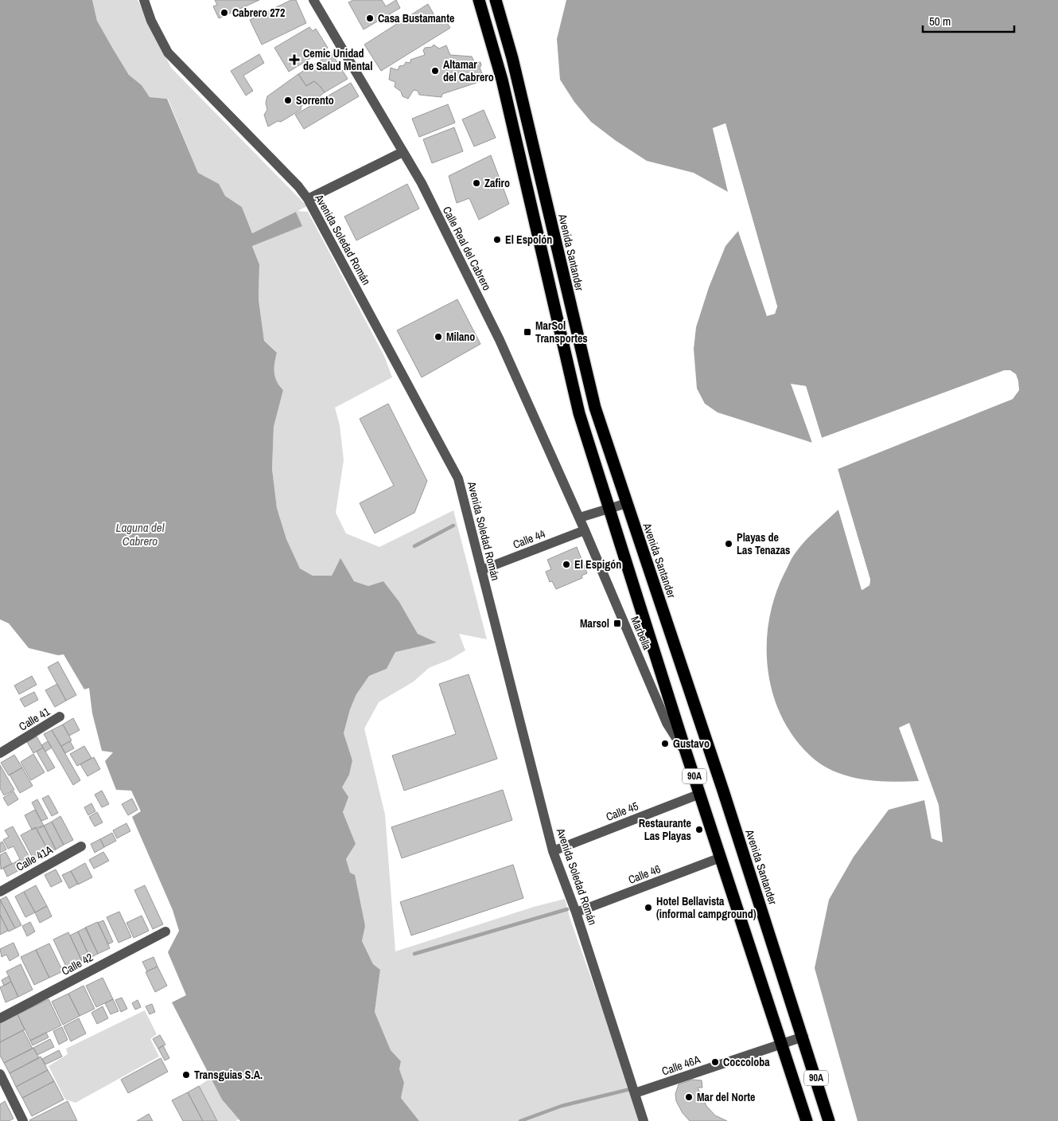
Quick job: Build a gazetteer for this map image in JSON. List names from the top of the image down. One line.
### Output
{"streets":{"highway":["Avenida Santander","90A"],"street":["Avenida Soledad Román","Calle Real del Cabrero","Calle 44","Marbella","Calle 41","Calle 45","Calle 41A","Calle 46","Calle 42","Calle 46A"]},"crossings":[["Avenida Soledad Román","Calle 44"],["Avenida Soledad Román","Calle 45"],["Avenida Soledad Román","Calle 46"],["Avenida Soledad Román","Calle 46A"],["Calle Real del Cabrero","Marbella"],["Avenida Santander","Calle 46A"],["Calle 44","Marbella"],["Marbella","90A"],["90A","Calle 45"],["90A","Calle 46"],["90A","Calle 46A"]],"water":["Laguna del Cabrero"],"places":{"other":["Cabrero 272","Casa Bustamante","Altamar del Cabrero","Sorrento","Zafiro","El Espolón","Milano","Playas de Las Tenazas","El Espigón","Gustavo","Restaurante Las Playas","Hotel Bellavista (informal campground)","Coccoloba","Transguias S.A.","Mar del Norte"],"health":["Cemic Unidad de Salud Mental"],"transit":["MarSol Transportes","Marsol"]},"scale_bar":"50 m"}
